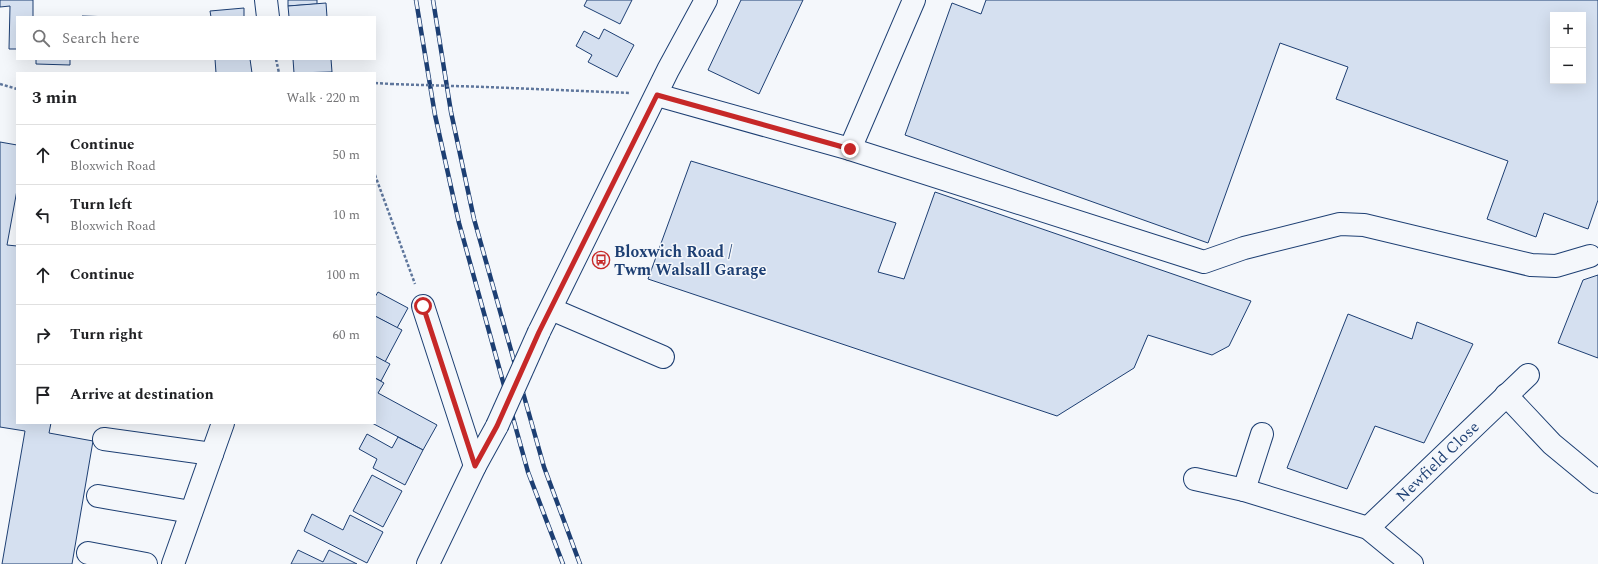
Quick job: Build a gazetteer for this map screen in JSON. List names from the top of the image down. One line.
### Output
{"streets":{"main road":["Newfield Close"]},"places":{"bus stop":["Bloxwich Road / Twm Walsall Garage"]},"page":{"map_buttons":["+","−"],"search":"Search here","heading":["3 min","Walk · 220 m"],"list":[["Continue","Bloxwich Road","50 m"],["Turn left","Bloxwich Road","10 m"],["Continue","100 m"],["Turn right","60 m"],"Arrive at destination"]}}
